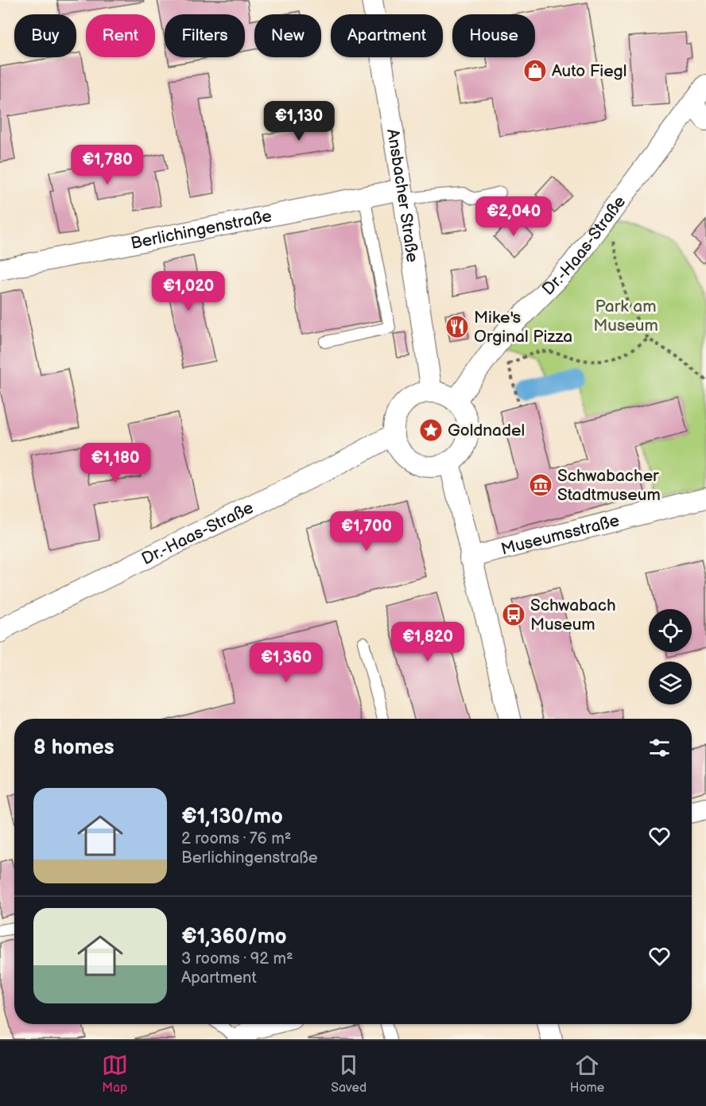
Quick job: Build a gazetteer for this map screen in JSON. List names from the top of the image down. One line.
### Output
{"streets":{"street":["Ansbacher Straße","Berlichingenstraße","Dr.-Haas-Straße","Museumsstraße"]},"crossings":[["Ansbacher Straße","Berlichingenstraße"],["Ansbacher Straße","Dr.-Haas-Straße"]],"parks":["Park am Museum"],"places":{"shop":["Auto Fiegl"],"restaurant":["Mike's Orginal Pizza"],"place":["Goldnadel"],"museum":["Schwabacher Stadtmuseum"],"bus stop":["Schwabach Museum"]},"page":{"chip":["Buy","Rent","Filters","New","Apartment","House"],"price":["€1,130","€1,780","€2,040","€1,020","€1,180","€1,700","€1,820","€1,360"],"heading":"8 homes","list":[{"name":"€1,130/mo","note":"2 rooms · 76 m² · Berlichingenstraße"},{"name":"€1,360/mo","note":"3 rooms · 92 m² · Apartment"}],"tabs":["Map","Saved","Home"]}}
